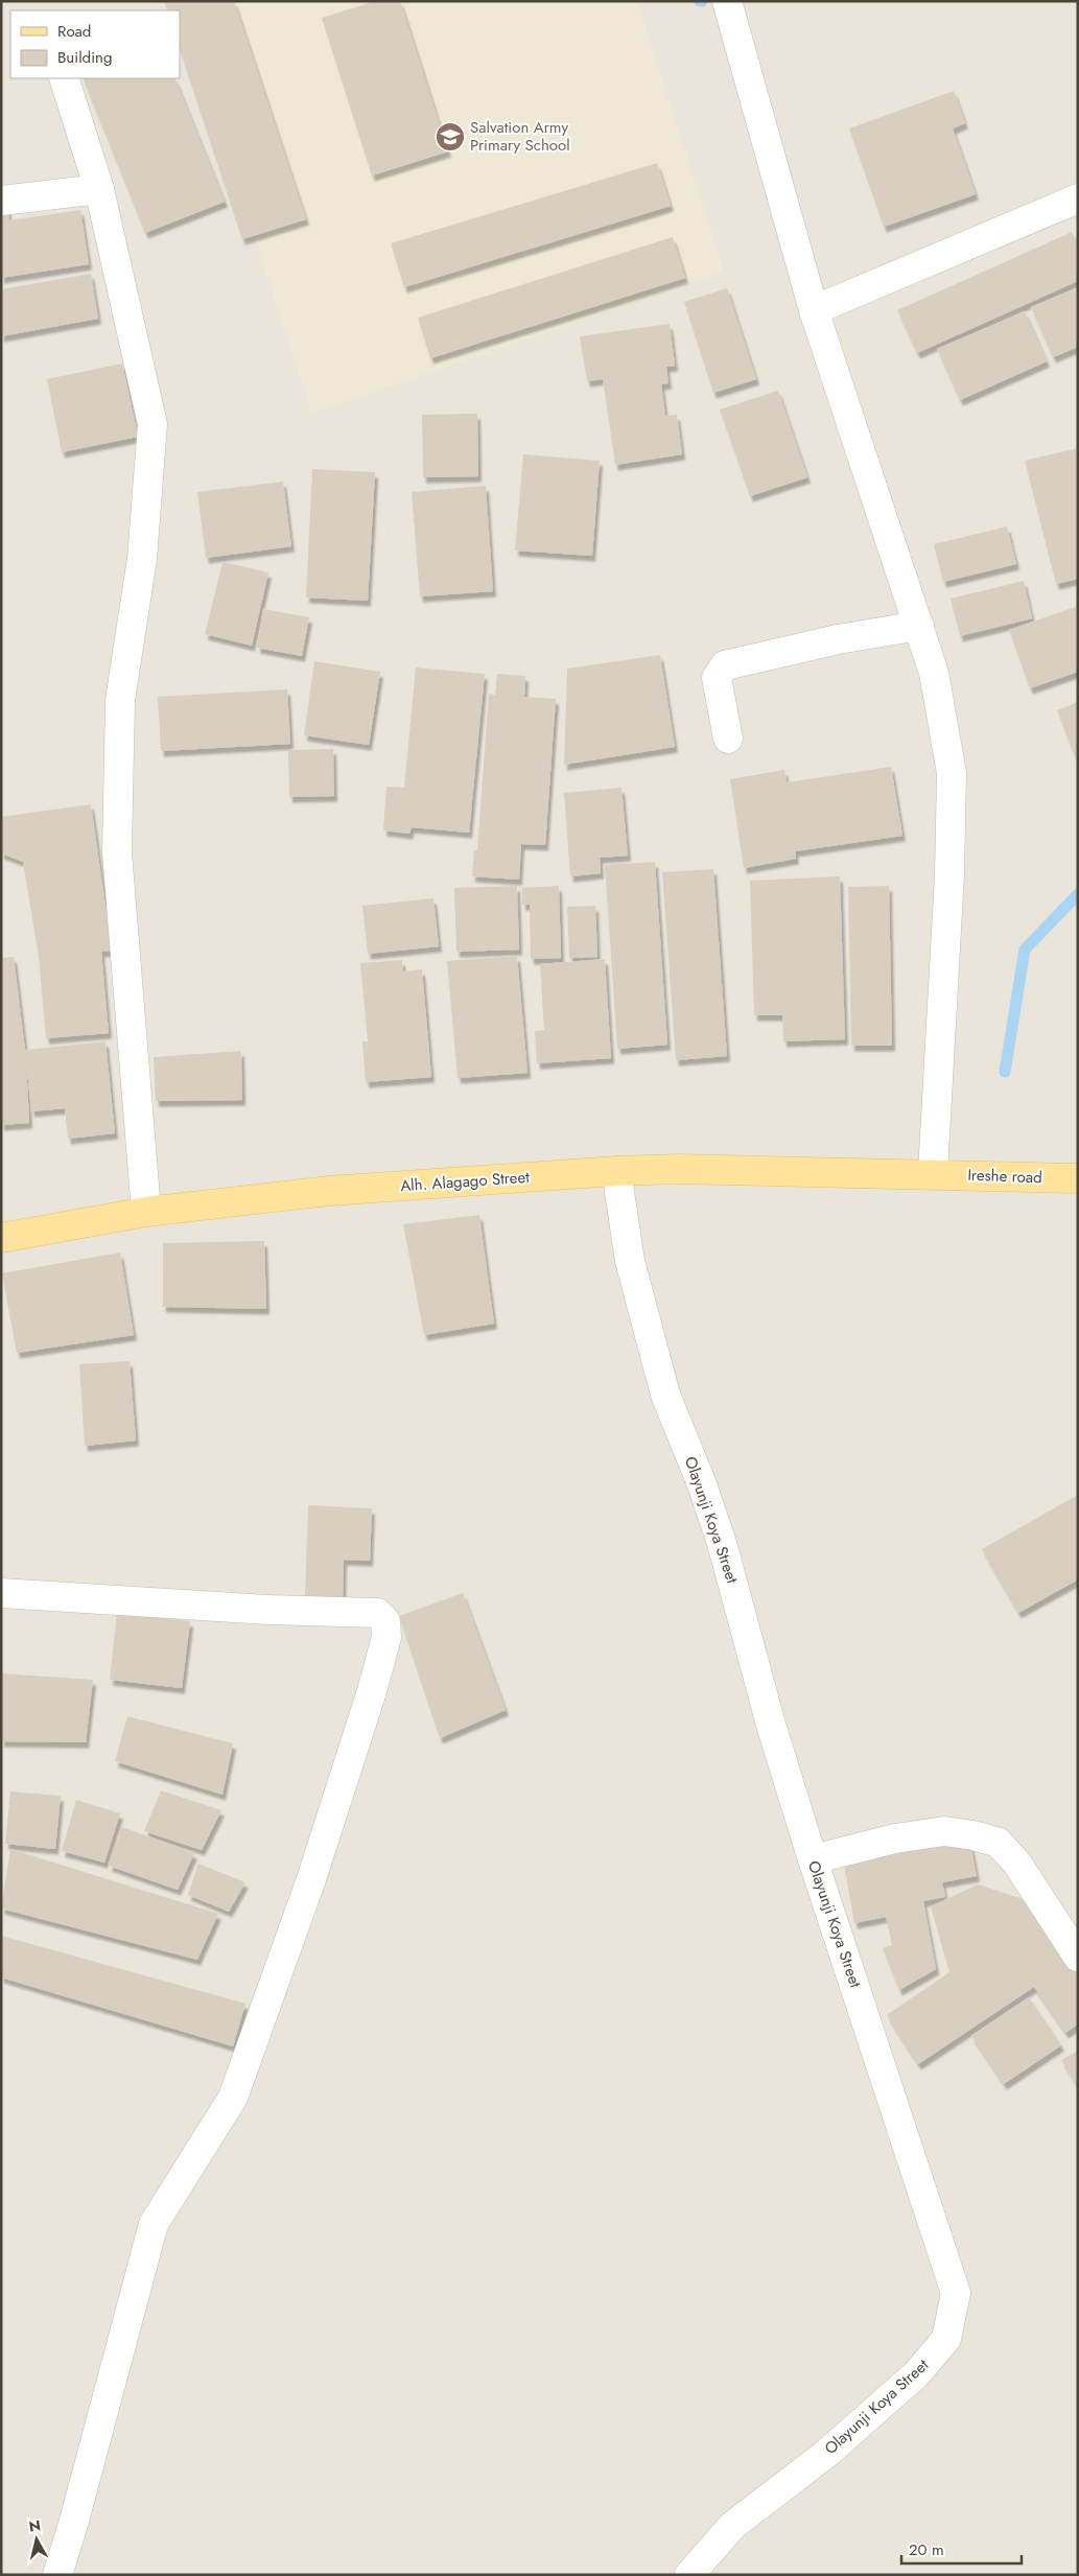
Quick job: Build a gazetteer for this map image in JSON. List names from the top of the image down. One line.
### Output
{"streets":{"main road":["Ireshe road","Alh. Alagago Street"],"street":["Olayunji Koya Street"]},"crossings":[["Ireshe road","Alh. Alagago Street"],["Alh. Alagago Street","Olayunji Koya Street"]],"places":{"school or university":["Salvation Army Primary School"]},"legend":["Road","Building"],"scale_bar":"20 m","north":"top"}
